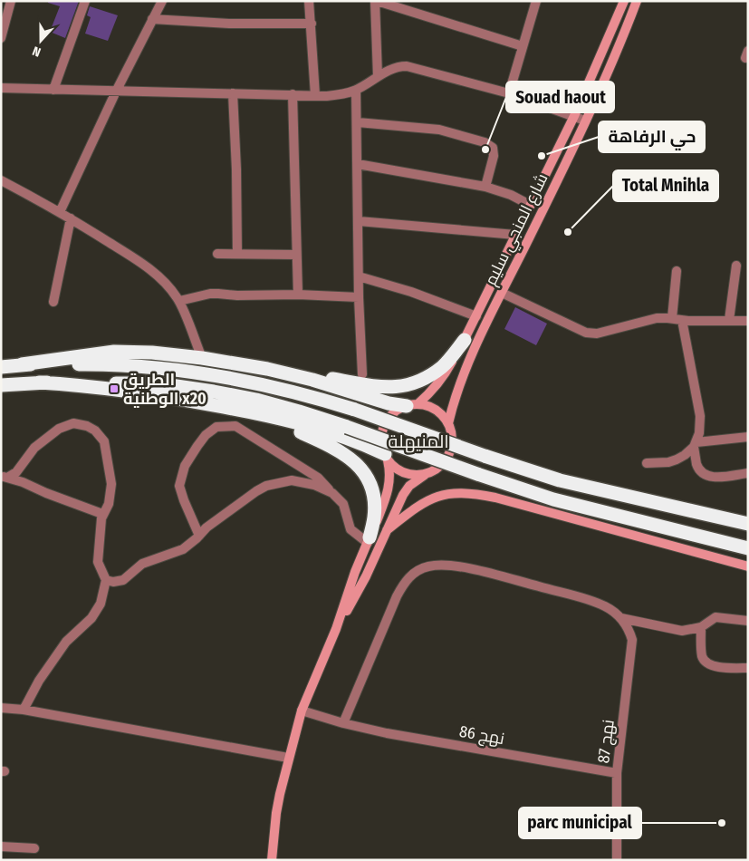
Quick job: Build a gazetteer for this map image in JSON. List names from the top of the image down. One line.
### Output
{"streets":{"main road":["شارع المنجي سليم"],"street":["نهج 86","نهج 87"]},"crossings":[["نهج 86","نهج 87"]],"districts":["المنيهلة"],"places":{"other":["Souad haout","حي الرفاهة","Total Mnihla","parc municipal"],"transit":["الطريق الوطنية x20"]},"north":"bottom"}
